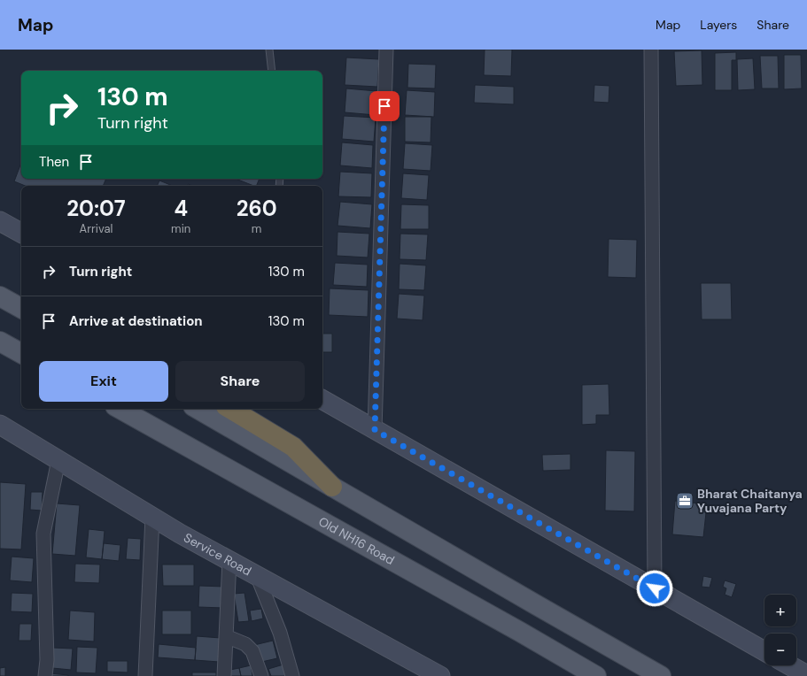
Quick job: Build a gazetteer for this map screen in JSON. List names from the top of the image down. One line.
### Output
{"streets":{"main road":["Old NH16 Road"],"street":["Service Road"]},"places":{"office":["Bharat Chaitanya Yuvajana Party"]},"page":{"header":"Map","nav":["Map","Layers","Share"],"turn":["130 m","Turn right"],"then":"Then","eta":["20:07","Arrival","4","min","260","m"],"list":[{"name":"Turn right","value":"130 m"},{"name":"Arrive at destination","value":"130 m"}],"buttons":["Exit","Share"],"map_buttons":["+","−"]}}
